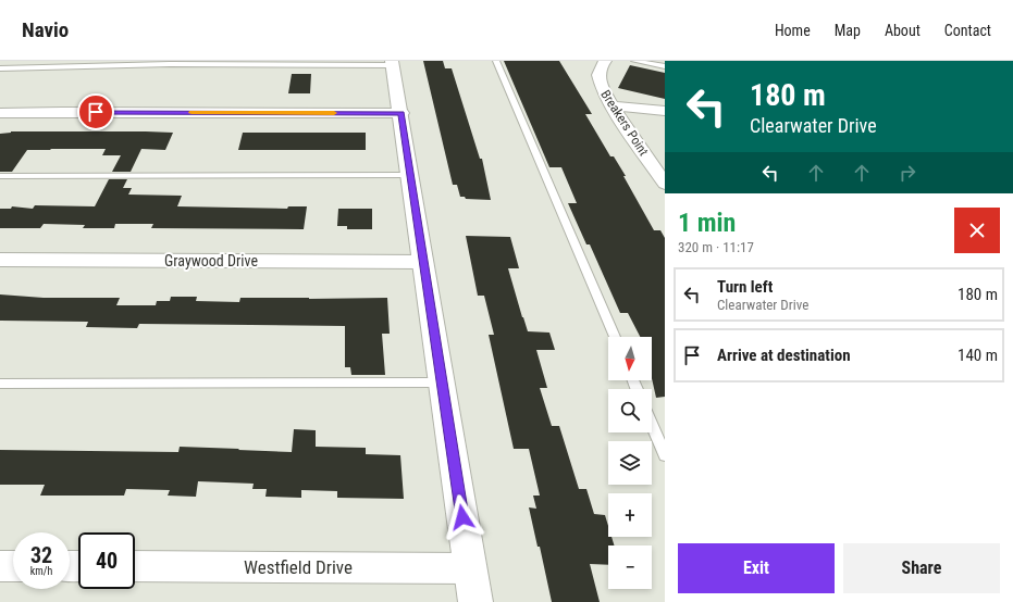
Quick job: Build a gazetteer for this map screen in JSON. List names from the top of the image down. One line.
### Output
{"streets":{"street":["Breakers Point","Graywood Drive","Westfield Drive"]},"north":"bottom","page":{"header":"Navio","nav":["Home","Map","About","Contact"],"turn":["180 m","Clearwater Drive"],"heading":["1 min","320 m · 11:17"],"list":[{"name":"Turn left","note":"Clearwater Drive","value":"180 m"},{"name":"Arrive at destination","value":"140 m"}],"map_buttons":["+","−"],"speed":"32 km/h","limit":"40","buttons":["Exit","Share"]}}
